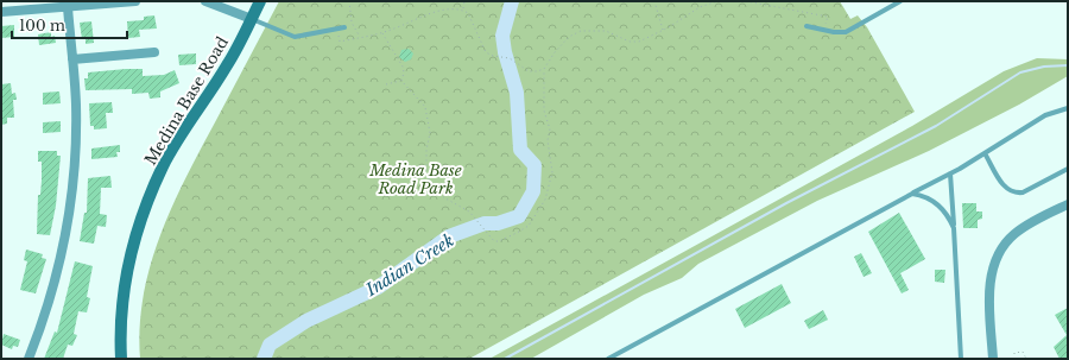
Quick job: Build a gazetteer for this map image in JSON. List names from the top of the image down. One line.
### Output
{"streets":{"street":["Medina Base Road"]},"water":["Indian Creek"],"parks":["Medina Base Road Park"],"scale_bar":"100 m"}
